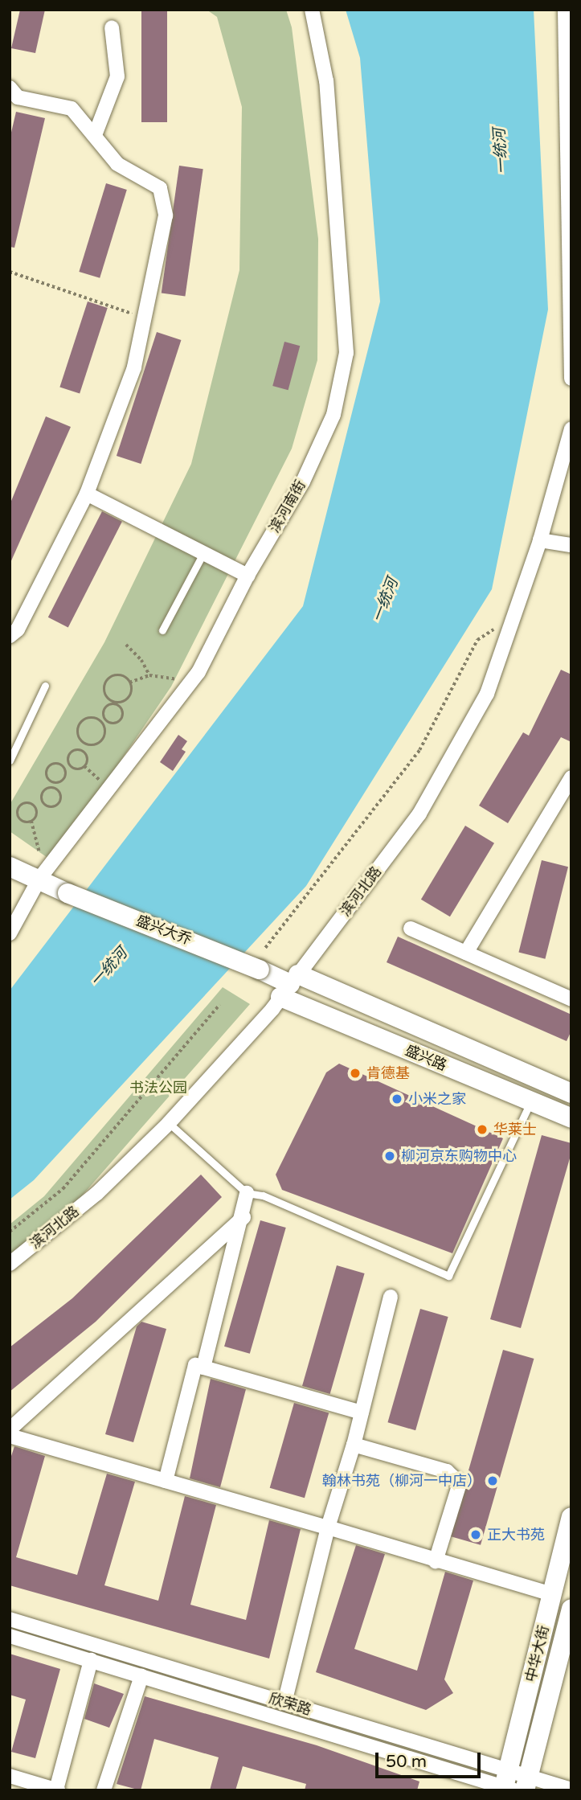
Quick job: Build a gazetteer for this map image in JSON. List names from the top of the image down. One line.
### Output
{"streets":{"street":["滨河南街","滨河北路","盛兴大乔","盛兴路","中华大街","欣荣路"]},"crossings":[["滨河南街","盛兴大乔"],["滨河北路","盛兴大乔"],["滨河北路","盛兴路"],["盛兴大乔","盛兴路"],["中华大街","欣荣路"]],"water":["一统河"],"parks":["书法公园"],"places":["肯德基","小米之家","华莱士","柳河京东购物中心","翰林书苑（柳河一中店）","正大书苑"],"scale_bar":"50 m"}
